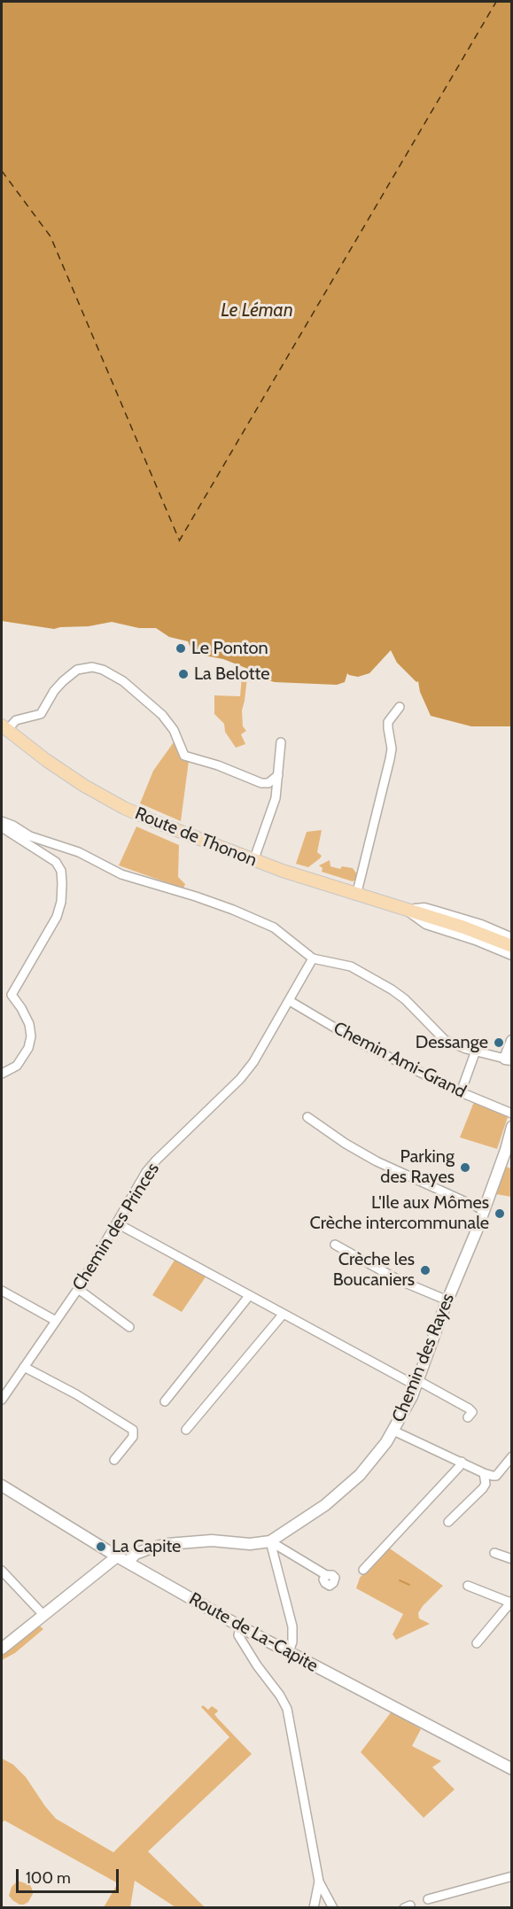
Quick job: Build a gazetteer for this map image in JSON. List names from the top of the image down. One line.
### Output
{"streets":{"main road":["Route de Thonon"],"street":["Chemin Ami-Grand","Chemin des Princes","Chemin des Rayes","Route de La-Capite"]},"crossings":[["Chemin Ami-Grand","Chemin des Princes"],["Chemin des Rayes","Route de La-Capite"]],"water":["Le Léman"],"places":["Le Ponton","La Belotte","Dessange","Parking des Rayes","L'Ile aux Mômes Crèche intercommunale","Crèche les Boucaniers","La Capite"],"scale_bar":"100 m"}
